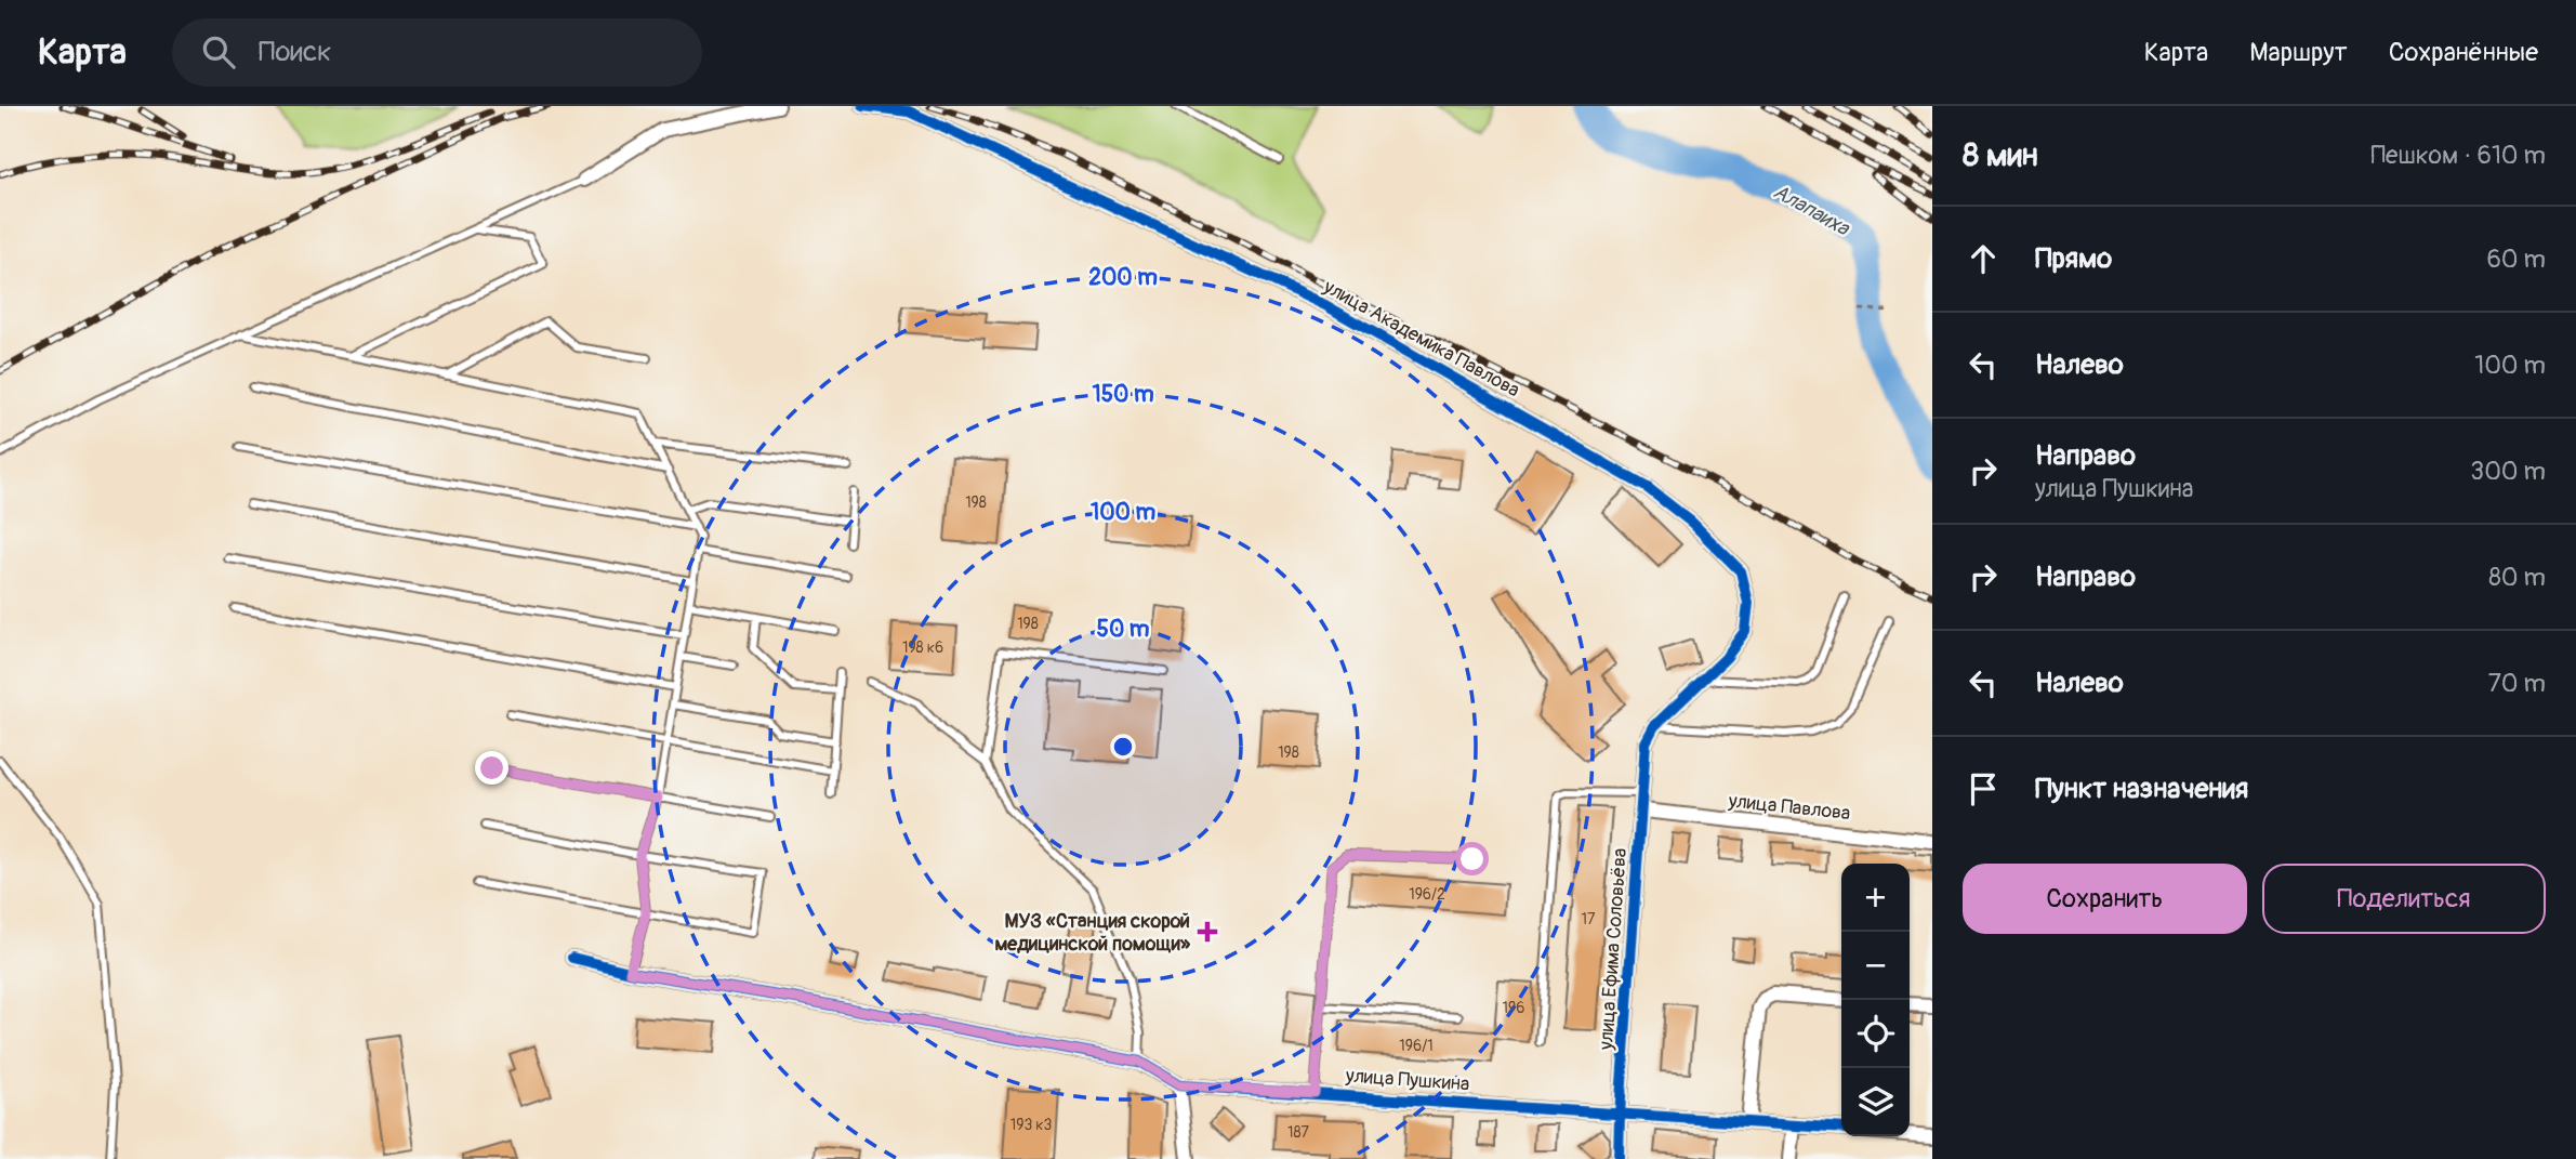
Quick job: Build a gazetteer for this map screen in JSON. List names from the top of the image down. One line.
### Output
{"streets":{"street":["улица Академика Павлова","улица Павлова","улица Ефима Соловьёва","улица Пушкина"]},"crossings":[["улица Академика Павлова","улица Ефима Соловьёва"],["улица Павлова","улица Ефима Соловьёва"],["улица Ефима Соловьёва","улица Пушкина"]],"water":["Алапаиха"],"places":{"health":["МУЗ «Станция скорой медицинской помощи»"]},"house_numbers":["198","198","198 к6","198","196/2","17","196","196/1","193 к3","187"],"page":{"header":"Карта","search":"Поиск","nav":["Карта","Маршрут","Сохранённые"],"heading":["8 мин","Пешком · 610 m"],"list":[["Прямо","60 m"],["Налево","100 m"],["Направо","улица Пушкина","300 m"],["Направо","80 m"],["Налево","70 m"],"Пункт назначения"],"buttons":["Сохранить","Поделиться"],"map_buttons":["+","−"]},"rings":["200 m","150 m","100 m","50 m"]}
